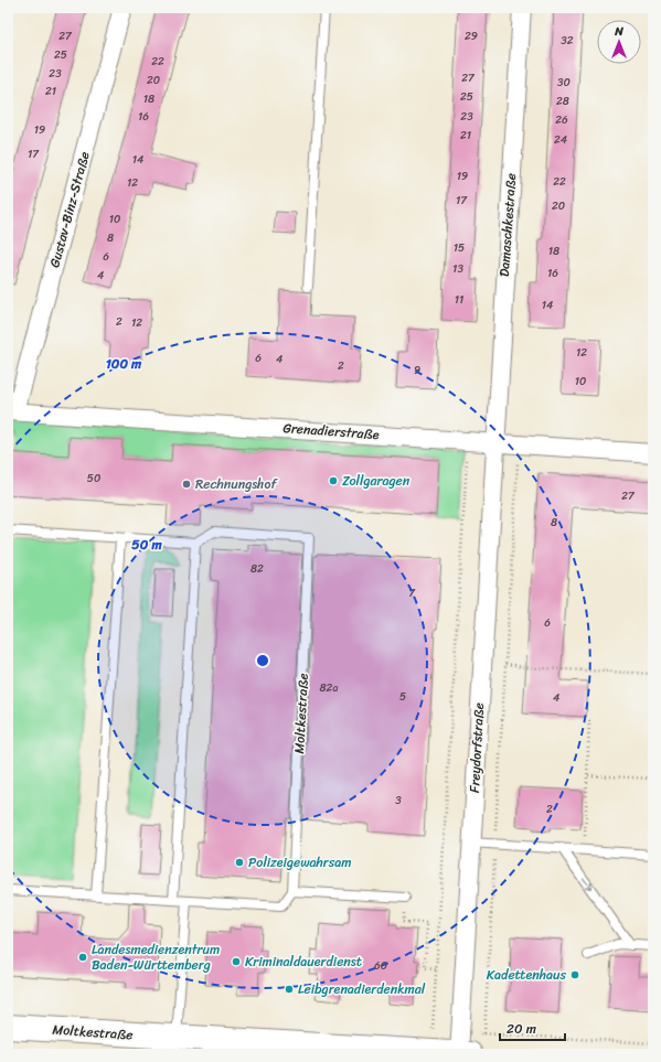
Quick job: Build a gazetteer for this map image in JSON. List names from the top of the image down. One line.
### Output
{"streets":{"main road":["Moltkestraße"],"street":["Gustav-Binz-Straße","Damaschkestraße","Grenadierstraße","Freydorfstraße"]},"crossings":[["Gustav-Binz-Straße","Grenadierstraße"],["Damaschkestraße","Grenadierstraße"],["Damaschkestraße","Freydorfstraße"],["Grenadierstraße","Freydorfstraße"],["Moltkestraße","Freydorfstraße"]],"places":["Zollgaragen","Rechnungshof","Polizeigewahrsam","Landesmedienzentrum Baden-Württemberg","Kriminaldauerdienst","Kadettenhaus","Leibgrenadierdenkmal"],"house_numbers":["27","29","32","25","22","23","27","20","30","21","25","18","28","16","23","26","19","21","24","17","14","19","22","12","17","20","10","8","15","18","6","13","16","4","11","14","2","12","12","6","4","2","9","10","50","27","8","82","7","6","82a","5","4","3","2","60"],"scale_bar":"20 m","north":"top","rings":["100 m","50 m"]}
